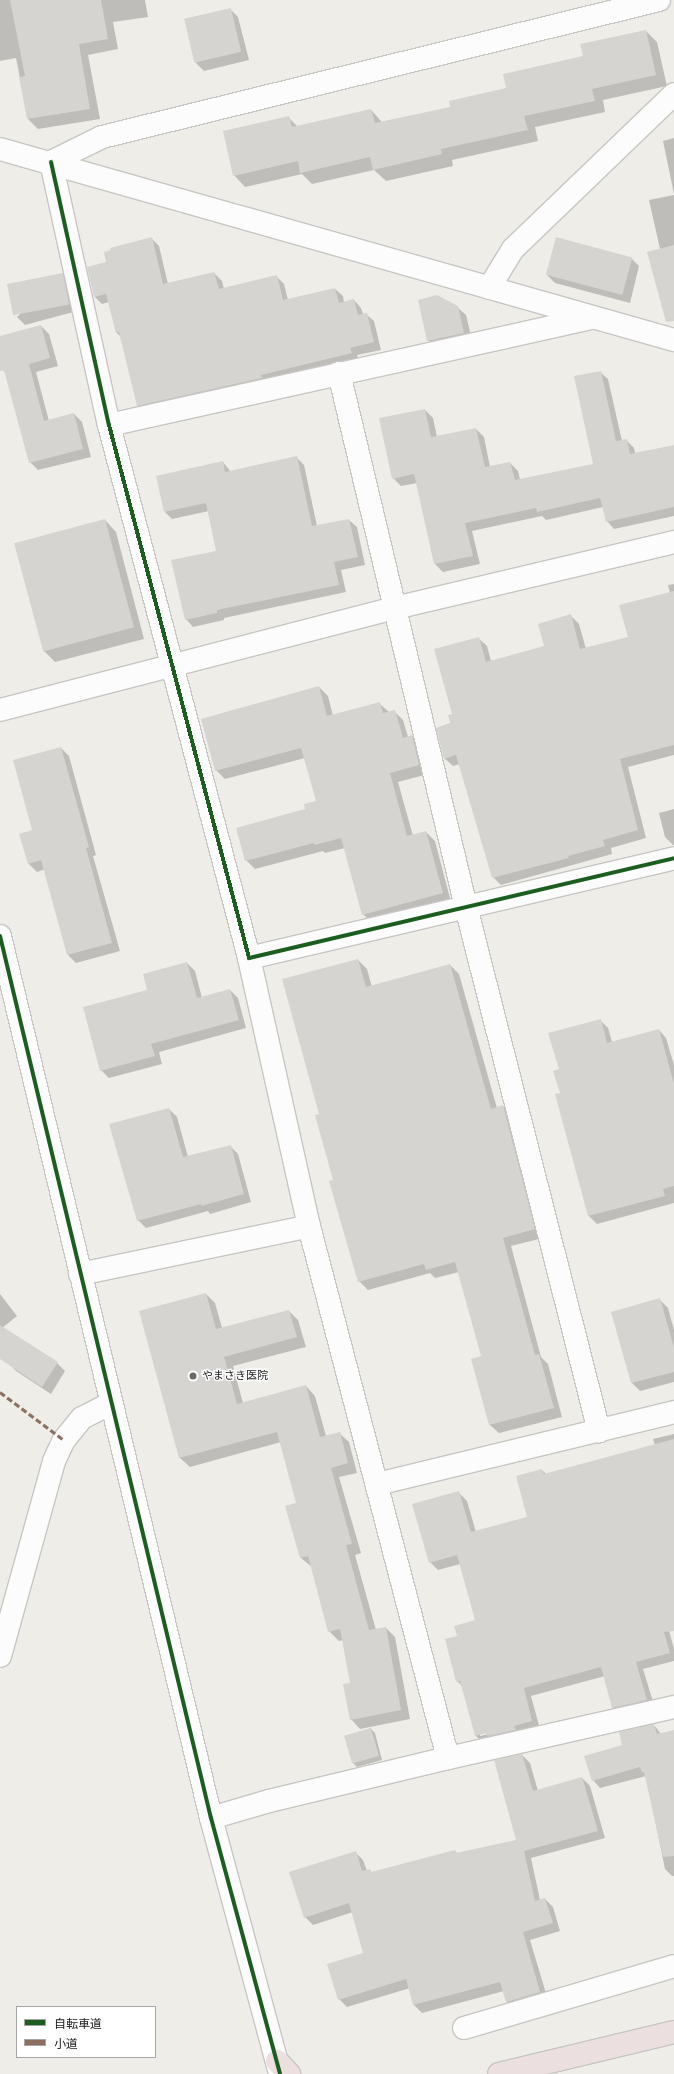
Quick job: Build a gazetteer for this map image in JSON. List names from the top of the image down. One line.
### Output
{"places":["やまさき医院"],"legend":["自転車道","小道"]}
